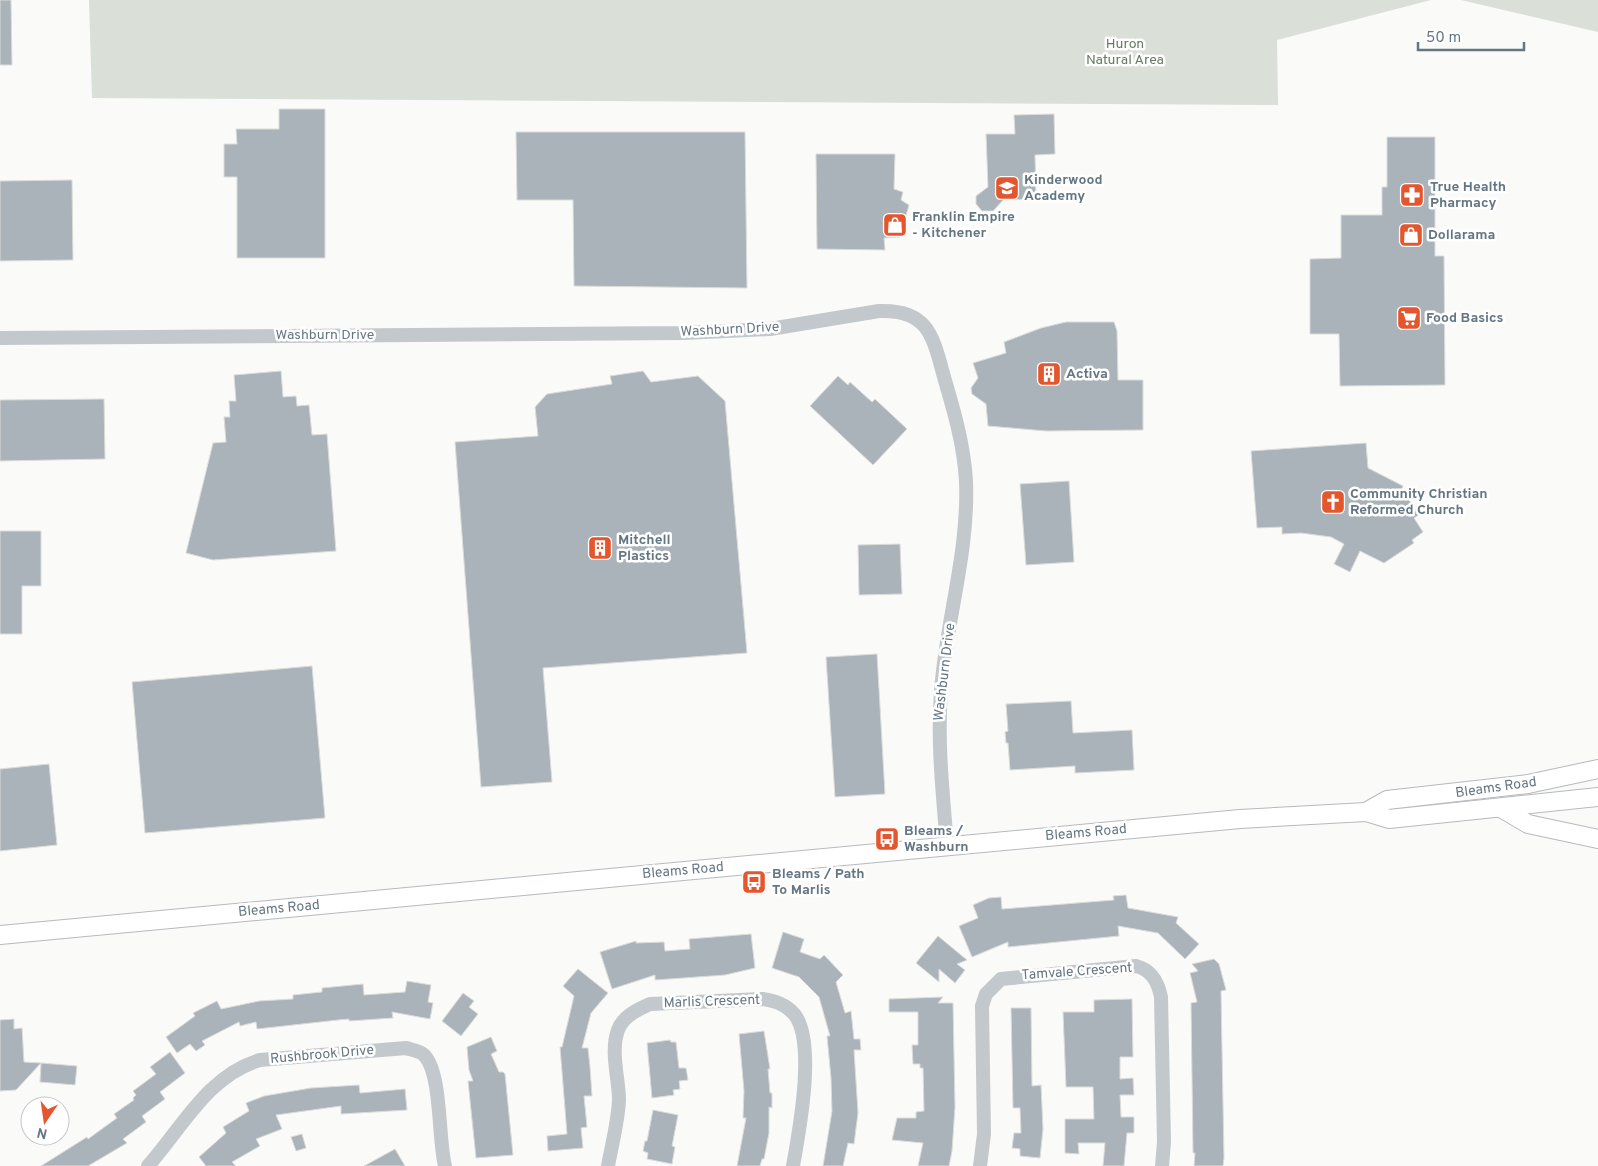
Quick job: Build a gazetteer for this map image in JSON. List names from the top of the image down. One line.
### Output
{"streets":{"main road":["Bleams Road"],"street":["Washburn Drive","Tamvale Crescent","Marlis Crescent","Rushbrook Drive"]},"crossings":[["Washburn Drive","Bleams Road"]],"parks":["Huron Natural Area"],"places":{"school or university":["Kinderwood Academy"],"pharmacy":["True Health Pharmacy"],"shop":["Franklin Empire - Kitchener","Dollarama"],"supermarket":["Food Basics"],"building":["Activa","Mitchell Plastics"],"church":["Community Christian Reformed Church"],"bus stop":["Bleams / Washburn","Bleams / Path To Marlis"]},"scale_bar":"50 m","north":"bottom"}
